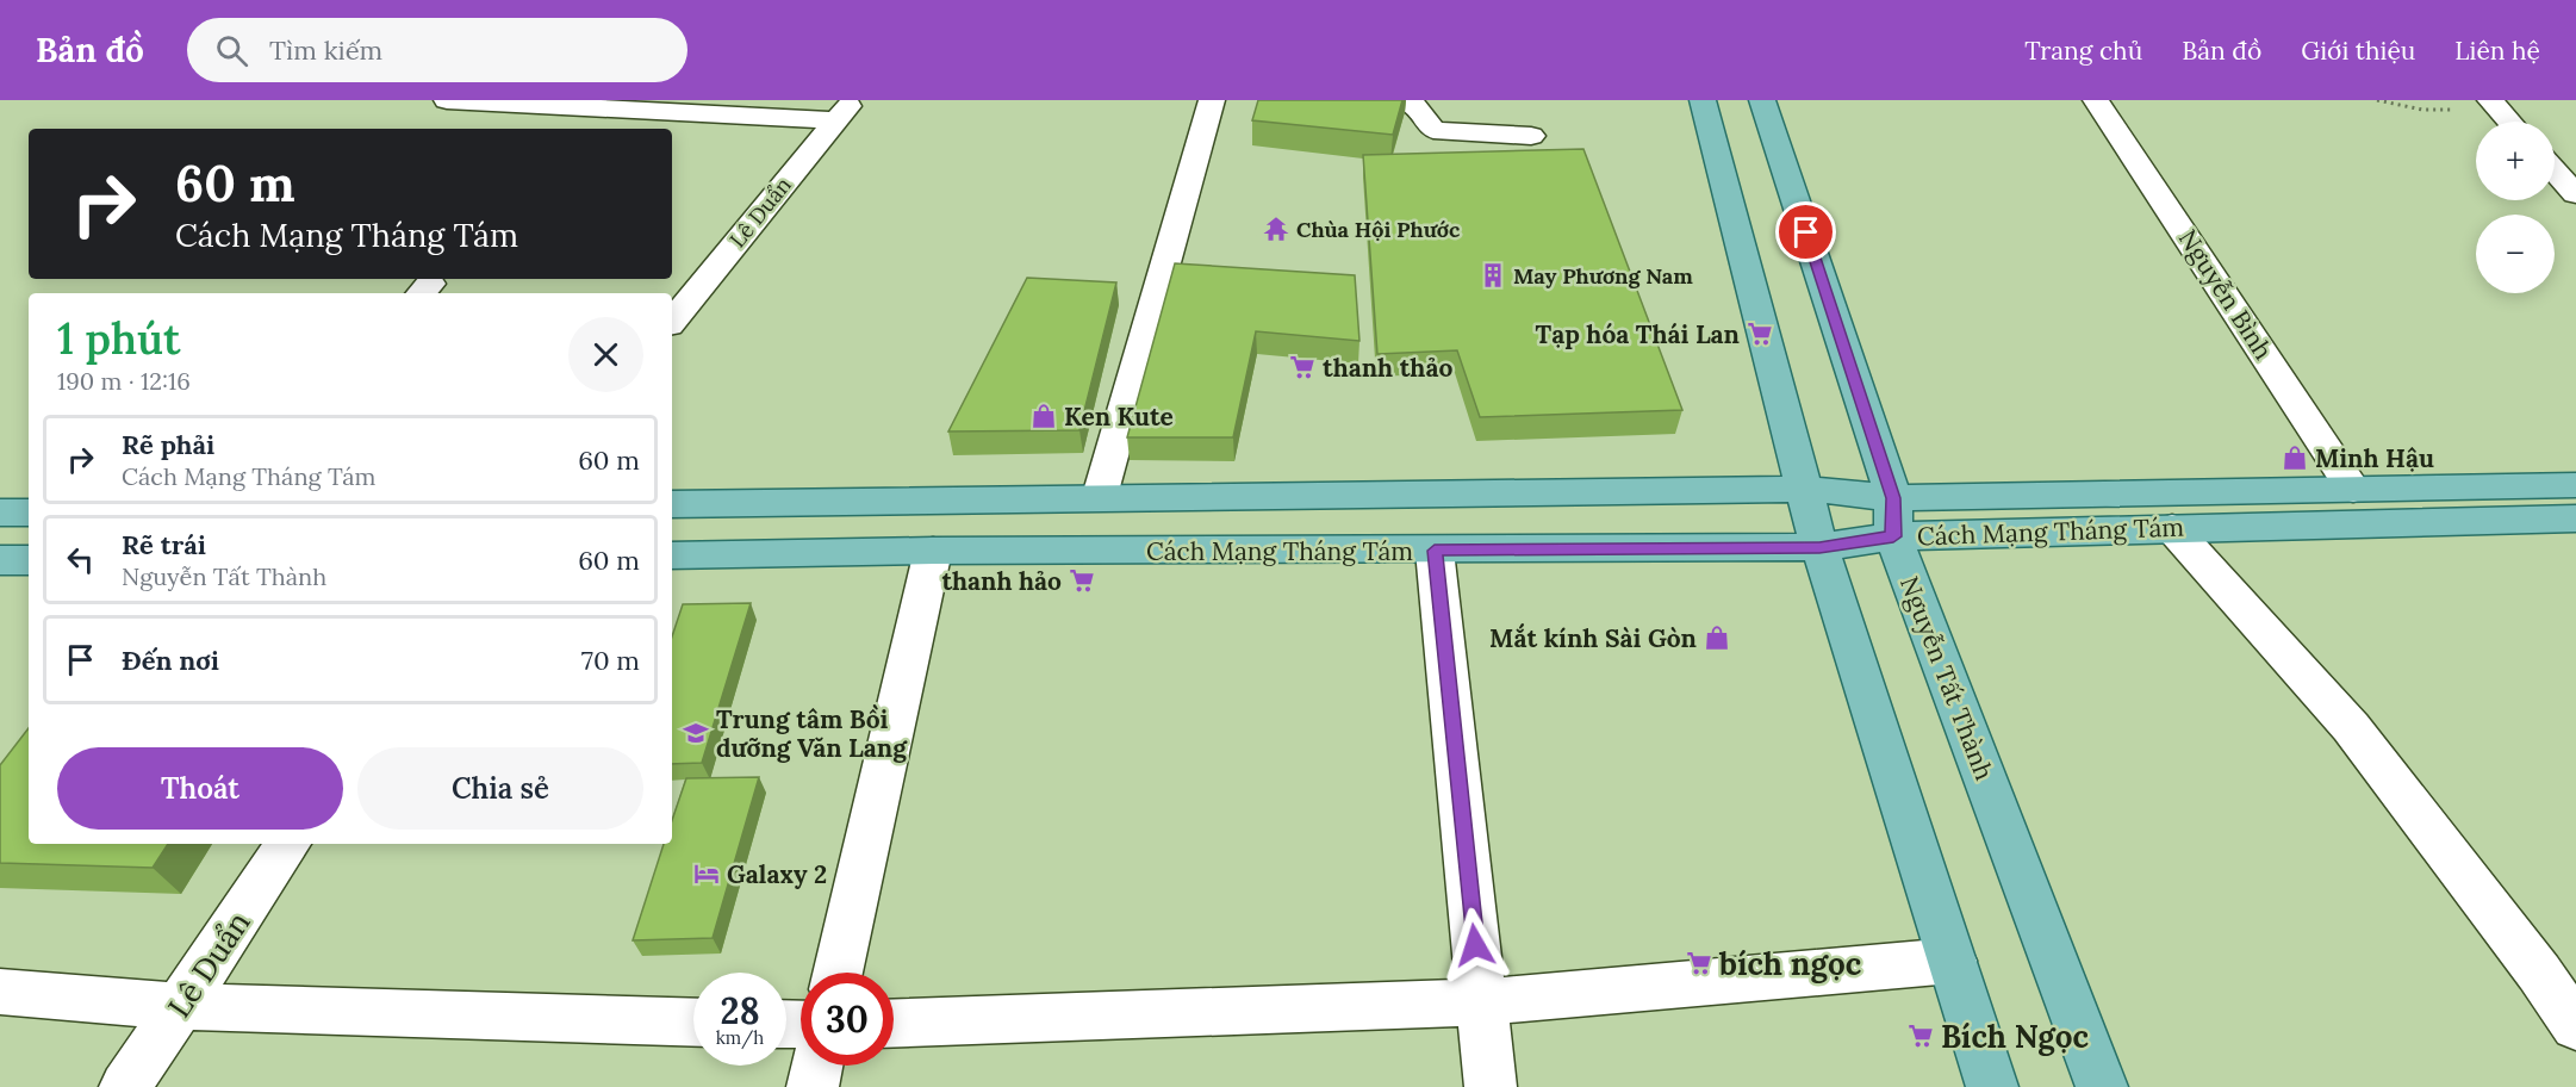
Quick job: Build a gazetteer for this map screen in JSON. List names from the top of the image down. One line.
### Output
{"streets":{"main road":["Cách Mạng Tháng Tám","Nguyễn Tất Thành"],"street":["Lê Duẩn","Nguyễn Bình"]},"crossings":[["Nguyễn Bình","Cách Mạng Tháng Tám"],["Cách Mạng Tháng Tám","Nguyễn Tất Thành"]],"places":{"temple":["Chùa Hội Phước"],"building":["May Phương Nam"],"supermarket":["Tạp hóa Thái Lan","thanh thảo","thanh hảo","bích ngọc","Bích Ngọc"],"shop":["Ken Kute","Minh Hậu","Mắt kính Sài Gòn"],"school or university":["Trung tâm Bồi dưỡng Văn Lang"],"hotel":["Galaxy 2"]},"page":{"header":"Bản đồ","search":"Tìm kiếm","nav":["Trang chủ","Bản đồ","Giới thiệu","Liên hệ"],"map_buttons":["+","−"],"turn":["60 m","Cách Mạng Tháng Tám"],"heading":["1 phút","190 m · 12:16"],"list":[{"name":"Rẽ phải","note":"Cách Mạng Tháng Tám","value":"60 m"},{"name":"Rẽ trái","note":"Nguyễn Tất Thành","value":"60 m"},{"name":"Đến nơi","value":"70 m"}],"buttons":["Thoát","Chia sẻ"],"speed":"28 km/h","limit":"30"}}
